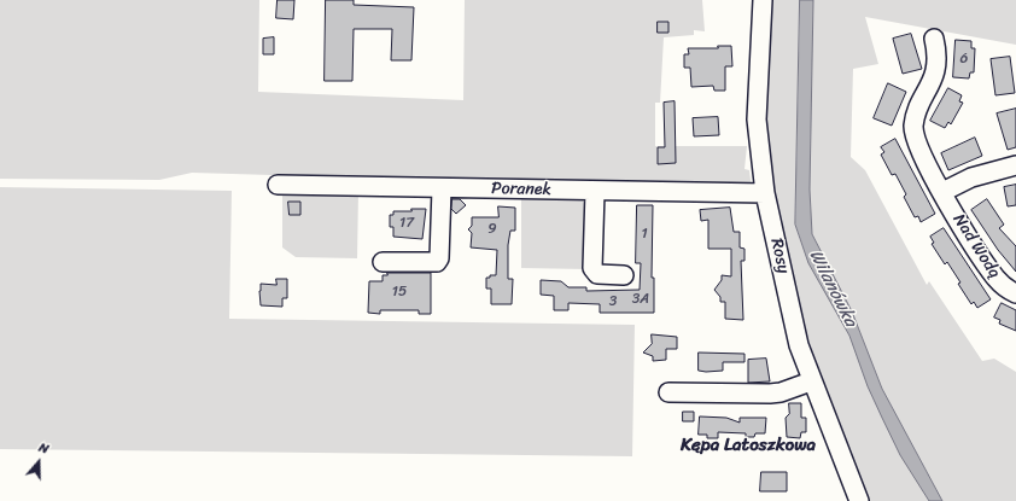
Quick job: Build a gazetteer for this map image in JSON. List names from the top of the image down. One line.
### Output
{"streets":{"street":["Poranek","Nad Wodą","Rosy"]},"crossings":[["Poranek","Rosy"]],"districts":["Kępa Latoszkowa"],"water":["Wilanówka"],"house_numbers":["6","17","9","1","15","3A","3"],"north":"top"}
